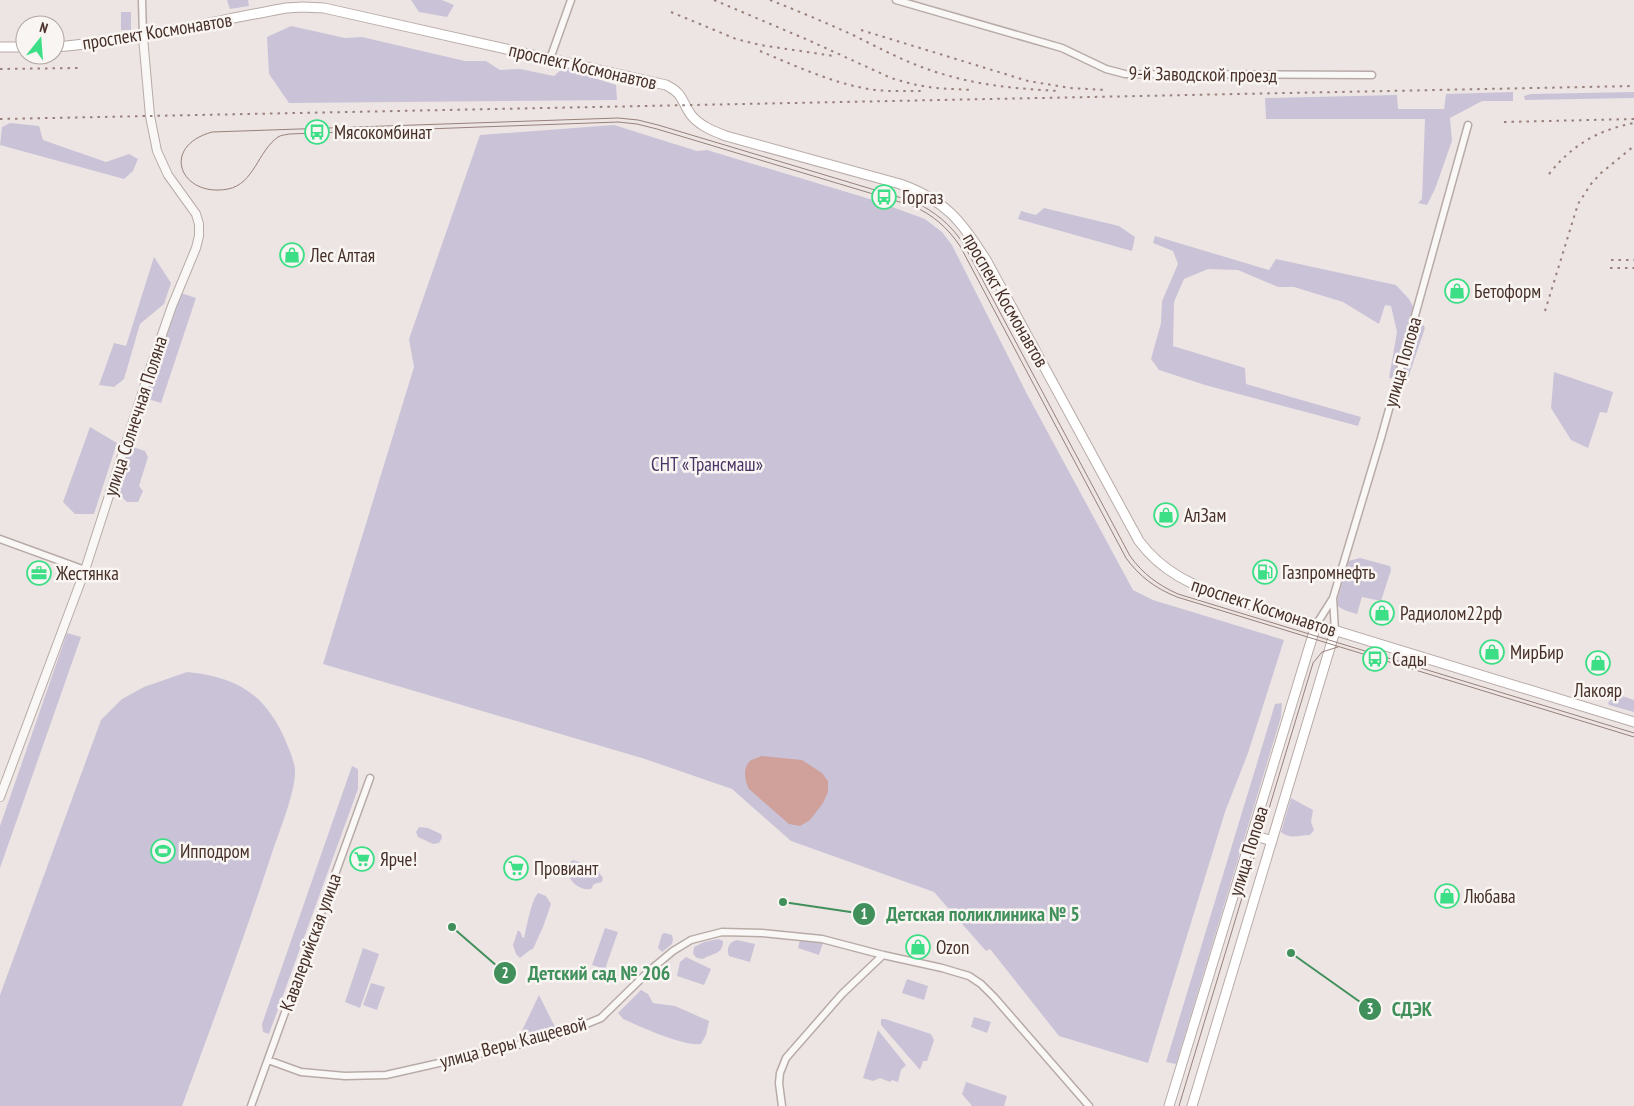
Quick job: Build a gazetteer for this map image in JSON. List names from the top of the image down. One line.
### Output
{"streets":{"main road":["проспект Космонавтов","улица Попова"],"street":["9-й Заводской проезд","улица Солнечная Поляна","Кавалерийская улица","улица Веры Кащеевой"]},"crossings":[["проспект Космонавтов","улица Попова"],["проспект Космонавтов","улица Солнечная Поляна"],["Кавалерийская улица","улица Веры Кащеевой"]],"parks":["СНТ «Трансмаш»"],"places":{"bus stop":["Мясокомбинат","Горгаз","Сады"],"shop":["Лес Алтая","Бетоформ","АлЗам","Радиолом22рф","МирБир","Лакояр","Любава","Ozon"],"fuel station":["Газпромнефть"],"office":["Жестянка"],"sports":["Ипподром"],"supermarket":["Ярче!","Провиант"],"other":["Детская поликлиника № 5","Детский сад № 206","СДЭК"]},"north":"top"}
